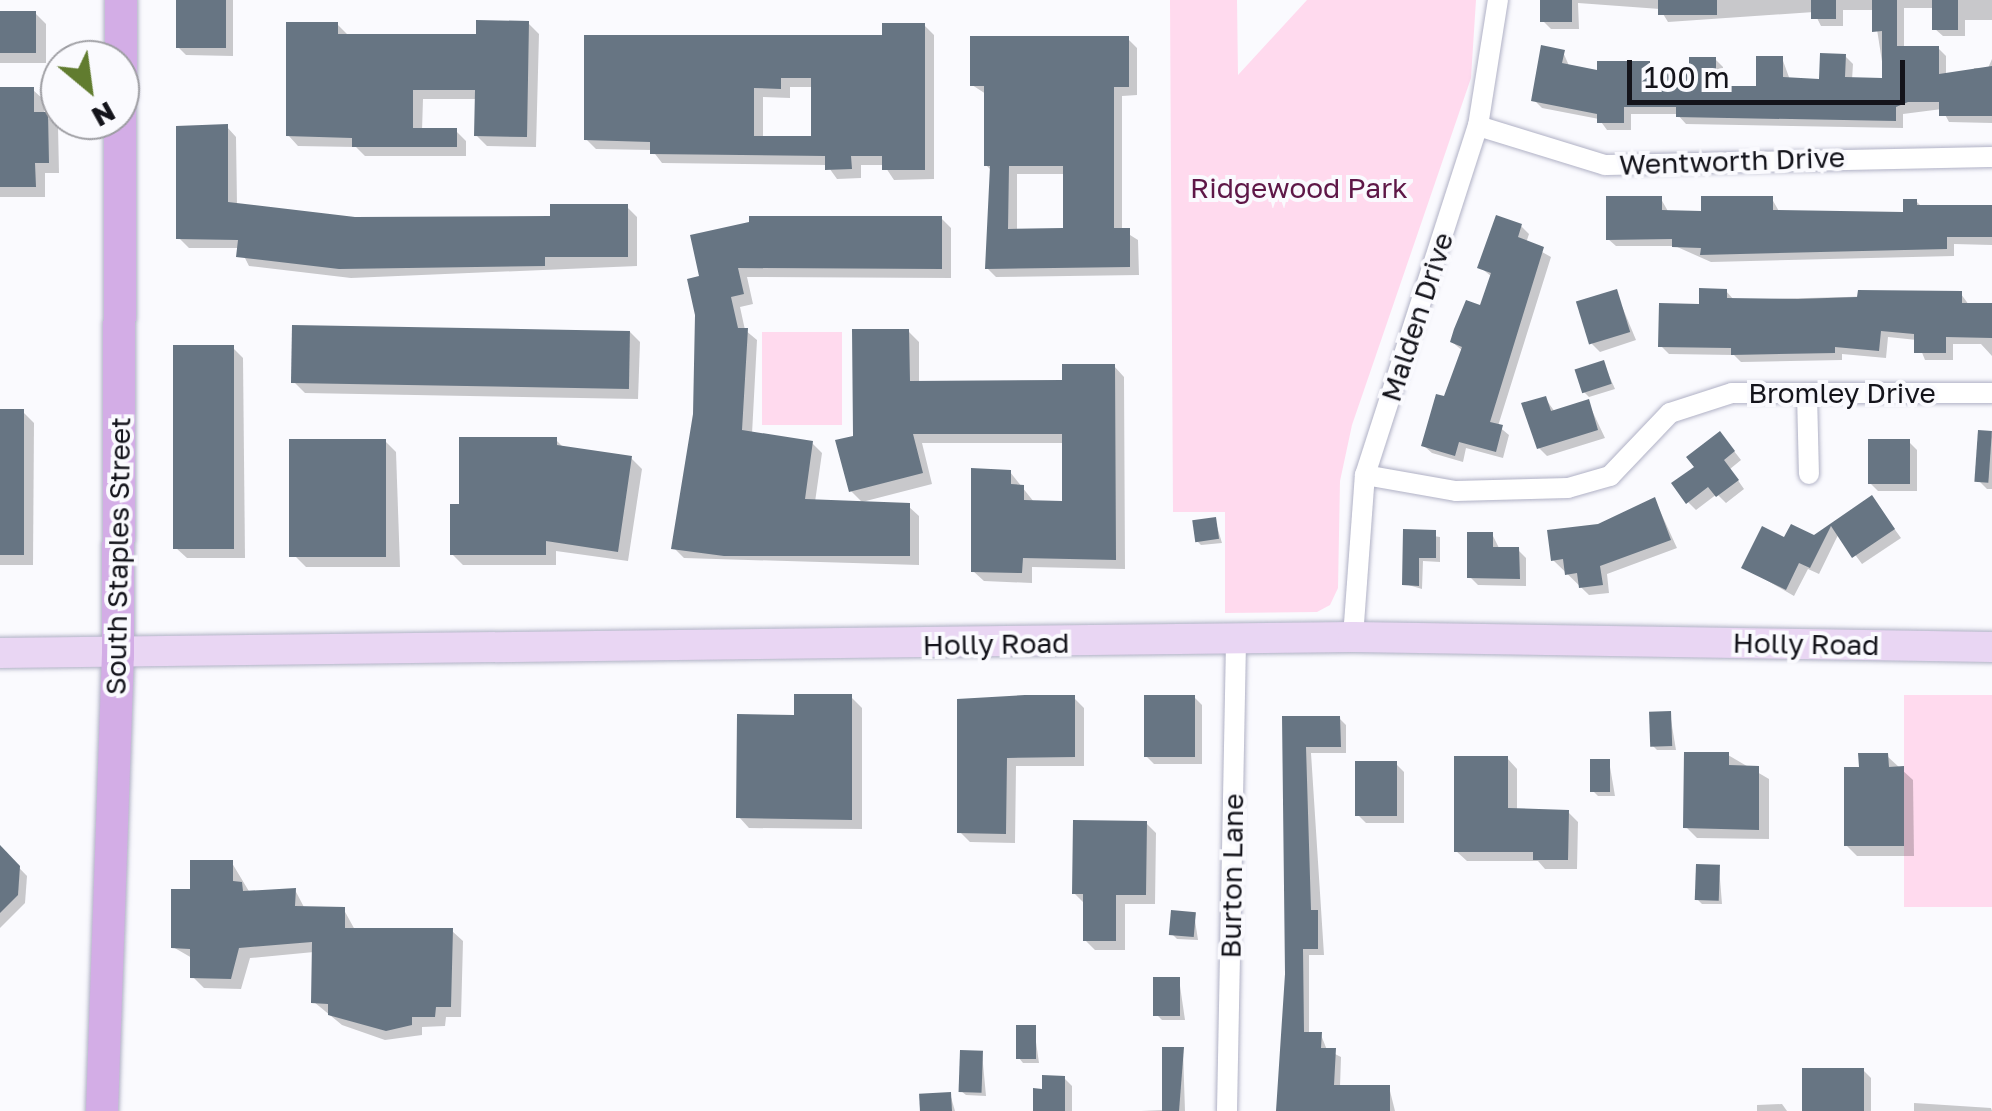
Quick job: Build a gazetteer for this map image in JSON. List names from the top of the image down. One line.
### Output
{"streets":{"main road":["South Staples Street","Holly Road"],"street":["Wentworth Drive","Malden Drive","Bromley Drive","Burton Lane"]},"crossings":[["Wentworth Drive","Malden Drive"],["Malden Drive","Bromley Drive"],["Malden Drive","Holly Road"],["South Staples Street","Holly Road"],["Holly Road","Burton Lane"]],"parks":["Ridgewood Park"],"scale_bar":"100 m","north":"bottom right"}
